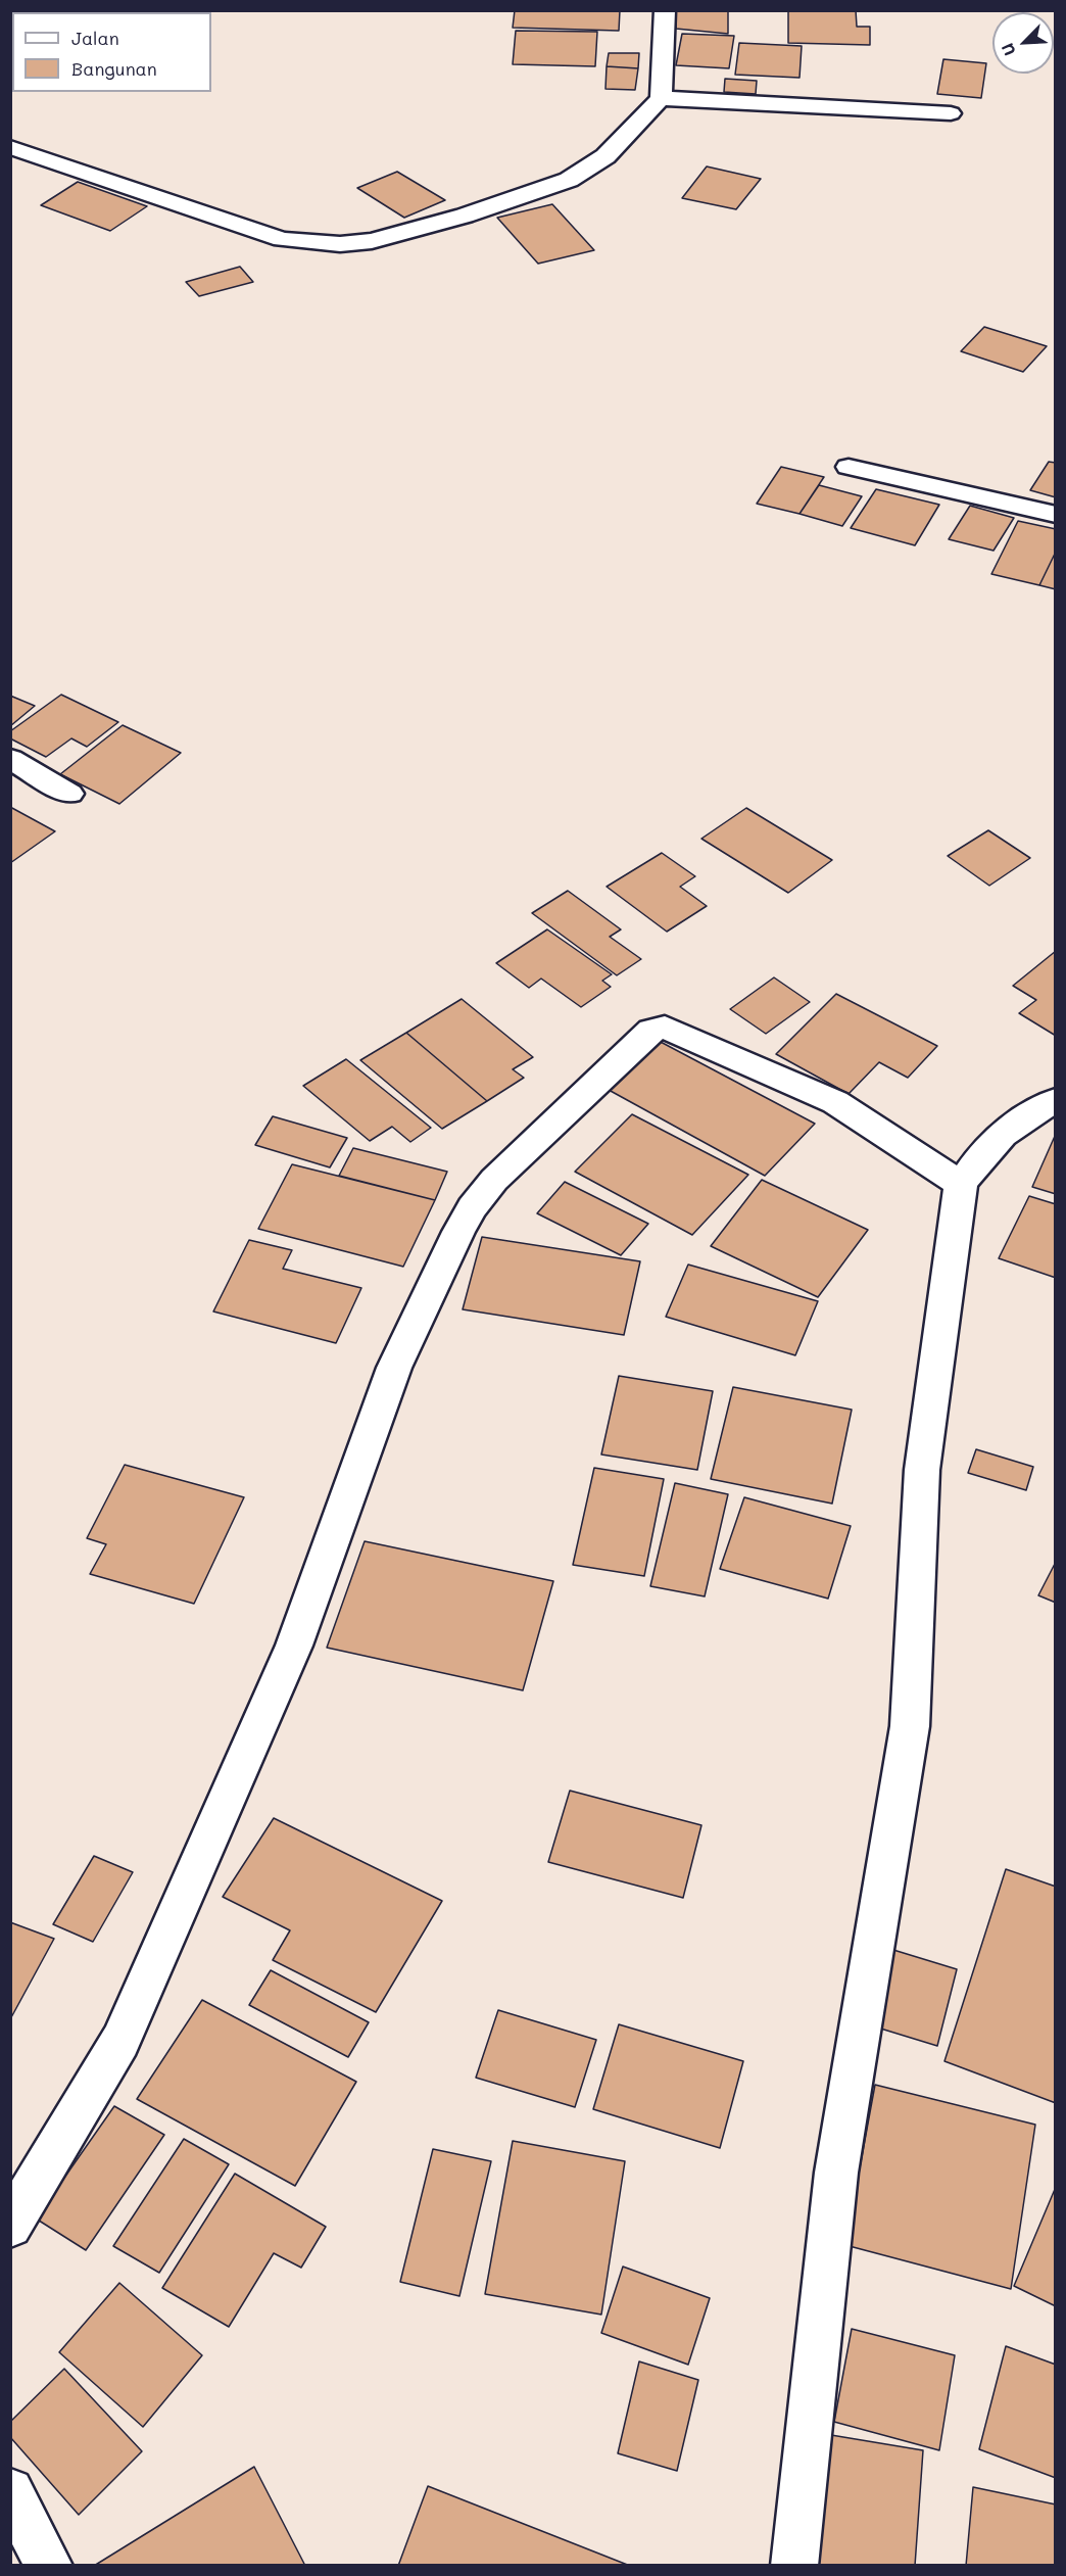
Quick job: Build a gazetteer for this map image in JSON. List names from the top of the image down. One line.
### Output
{"legend":["Jalan","Bangunan"],"north":"bottom left"}
